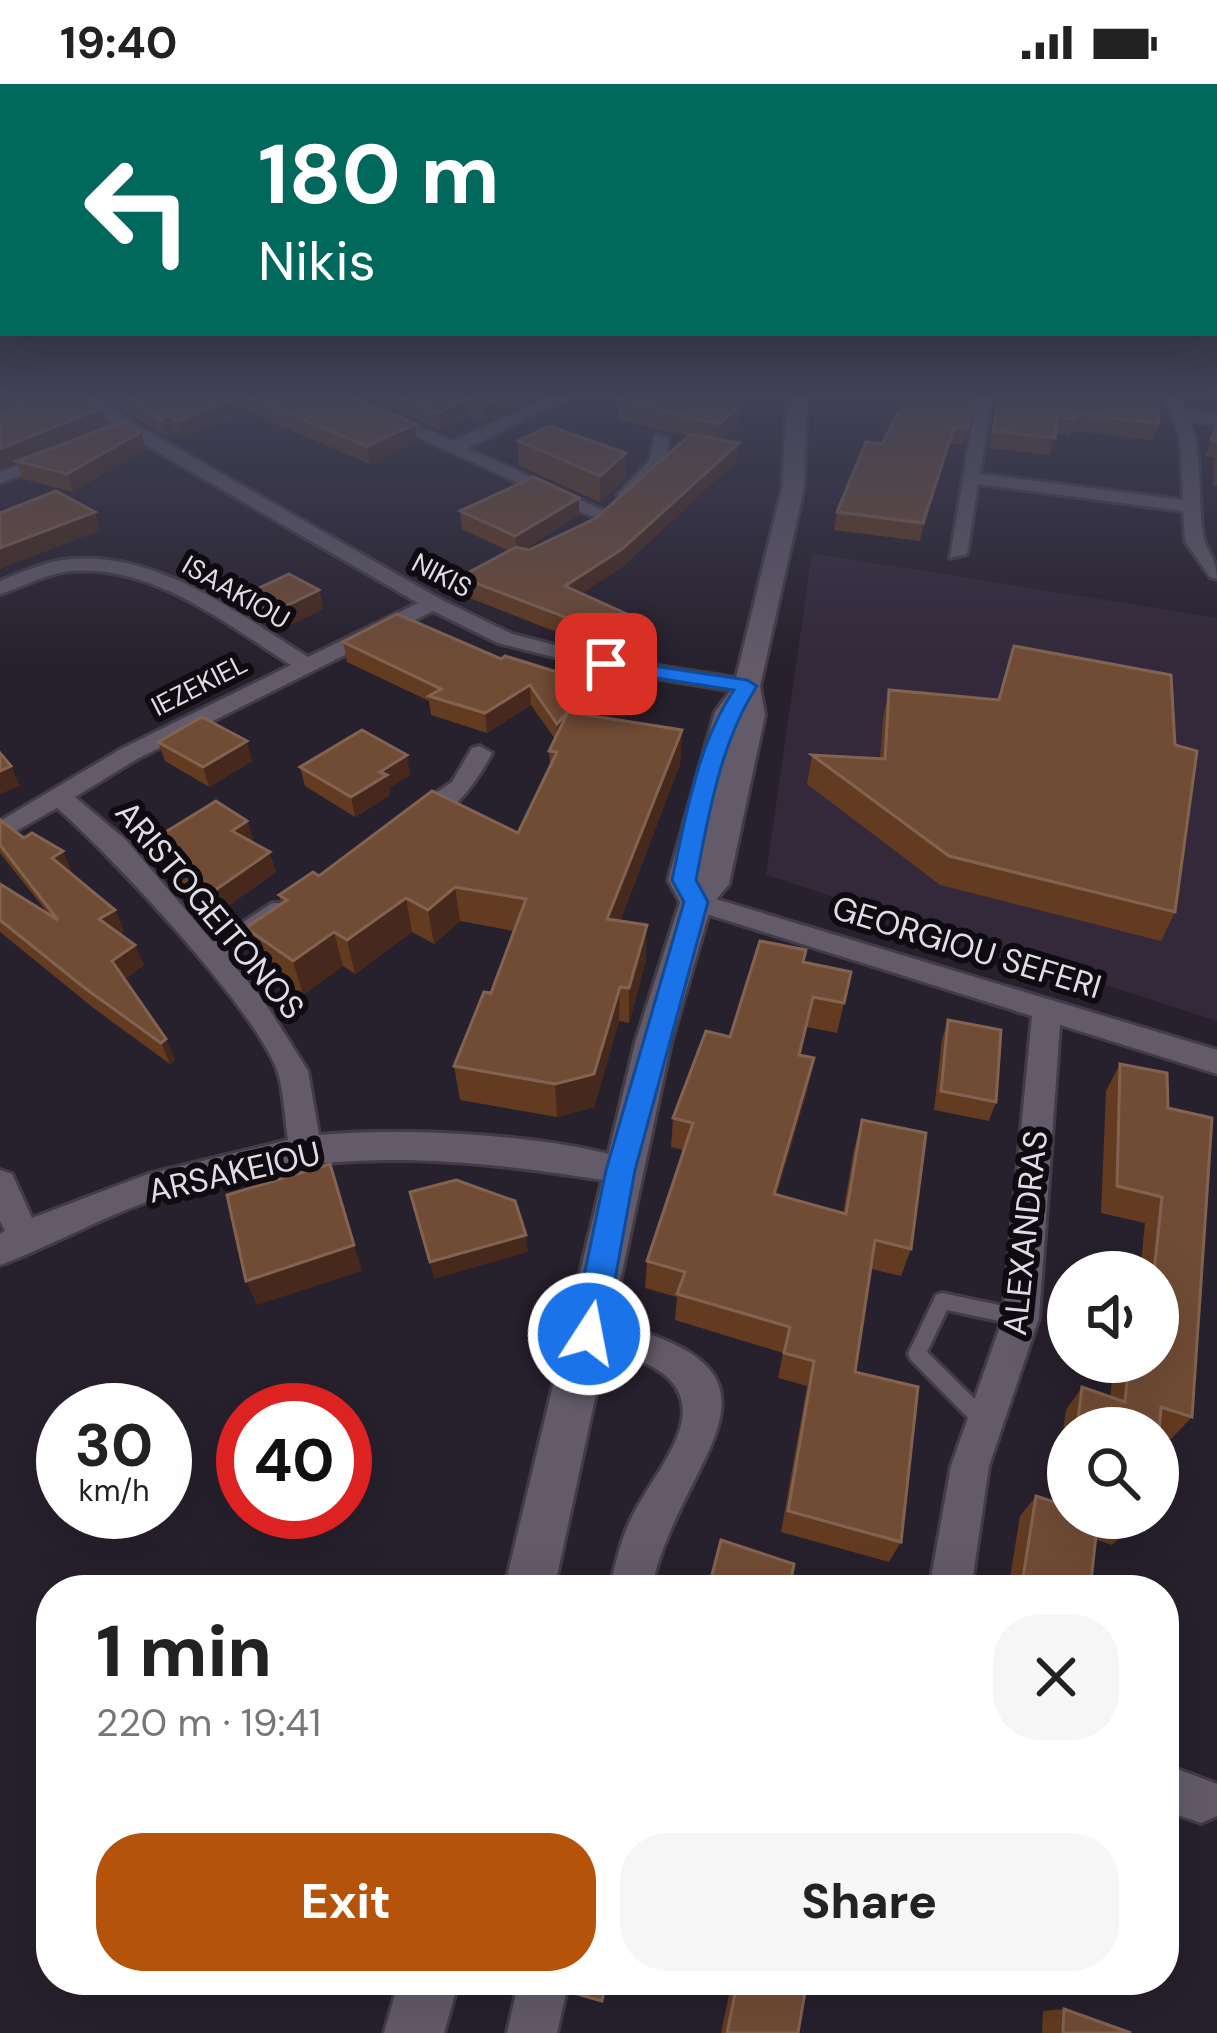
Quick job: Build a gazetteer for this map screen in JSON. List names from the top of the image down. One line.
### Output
{"streets":{"street":["NIKIS","ISAAKIOU","IEZEKIEL","ARISTOGEITONOS","GEORGIOU SEFERI","ARSAKEIOU","ALEXANDRAS"]},"crossings":[["NIKIS","IEZEKIEL"],["ISAAKIOU","IEZEKIEL"],["IEZEKIEL","ARISTOGEITONOS"],["ARISTOGEITONOS","ARSAKEIOU"],["GEORGIOU SEFERI","ALEXANDRAS"]],"page":{"status":"19:40","turn":["180 m","Nikis"],"speed":"30 km/h","limit":"40","heading":["1 min","220 m · 19:41"],"buttons":["Exit","Share"]}}
